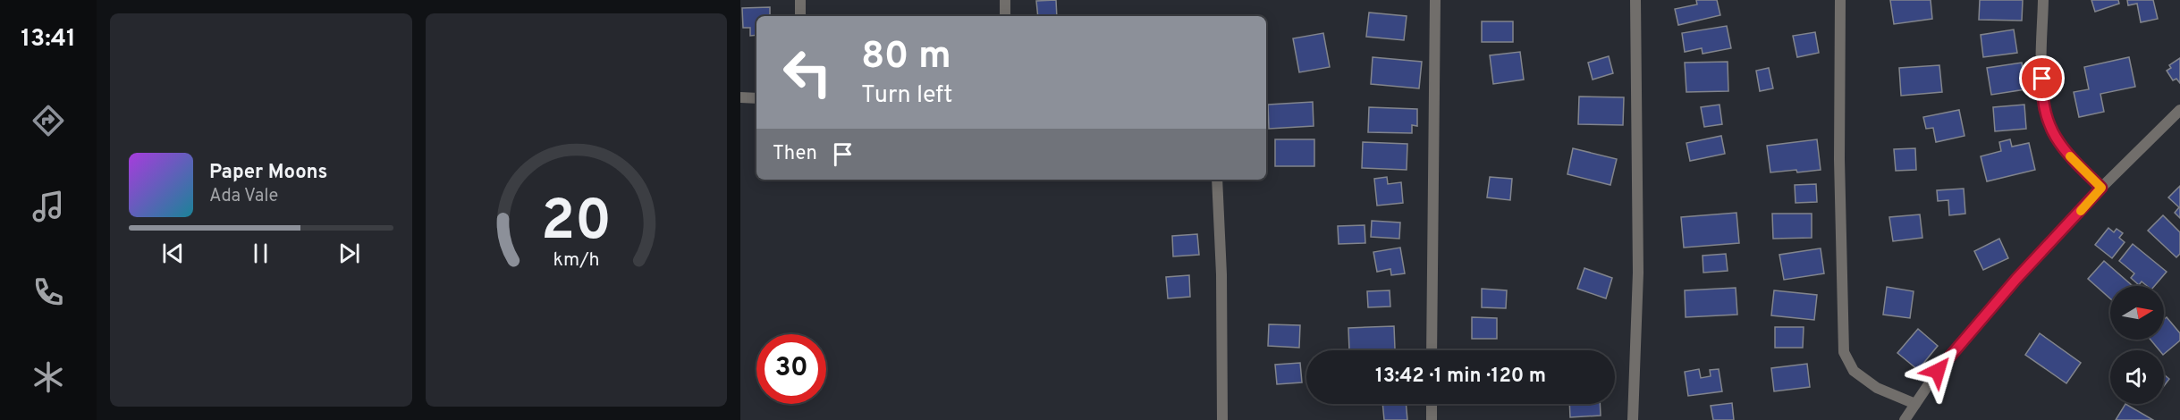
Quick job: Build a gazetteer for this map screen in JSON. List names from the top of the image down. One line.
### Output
{"north":"right","page":{"tabs":"13:41","turn":["80 m","Turn left"],"then":"Then","song":["Paper Moons","Ada Vale"],"limit":"30","trip":"13:42 · 1 min · 120 m","gauge":["20","km/h"]}}
